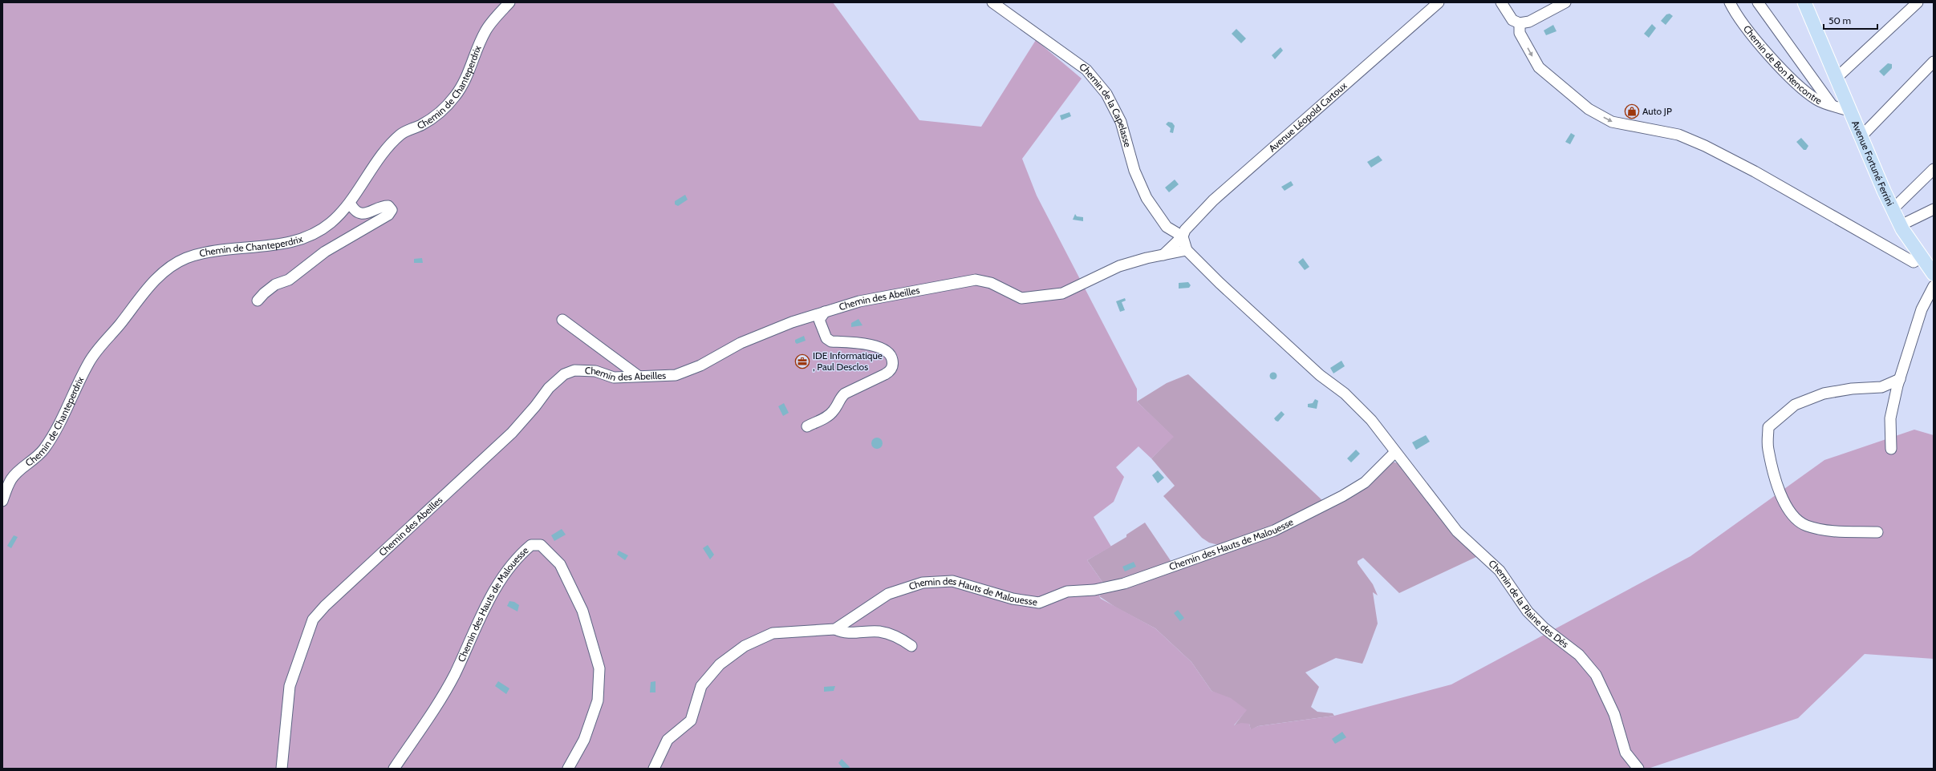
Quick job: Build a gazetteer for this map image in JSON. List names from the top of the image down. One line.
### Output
{"streets":{"main road":["Avenue Fortuné Ferrini"],"street":["Chemin de Bon Rencontre","Chemin de Chanteperdrix","Chemin de la Capelasse","Avenue Léopold Cartoux","Chemin des Abeilles","Chemin des Hauts de Malouesse","Chemin de la Plaine des Dés"]},"crossings":[["Chemin de Bon Rencontre","Avenue Fortuné Ferrini"],["Chemin de la Capelasse","Avenue Léopold Cartoux"],["Chemin de la Capelasse","Chemin des Abeilles"],["Avenue Léopold Cartoux","Chemin des Abeilles"],["Chemin des Abeilles","Chemin de la Plaine des Dés"],["Chemin des Hauts de Malouesse","Chemin de la Plaine des Dés"]],"places":{"shop":["Auto JP"],"office":["IDE Informatique , Paul Desclos"]},"scale_bar":"50 m"}
